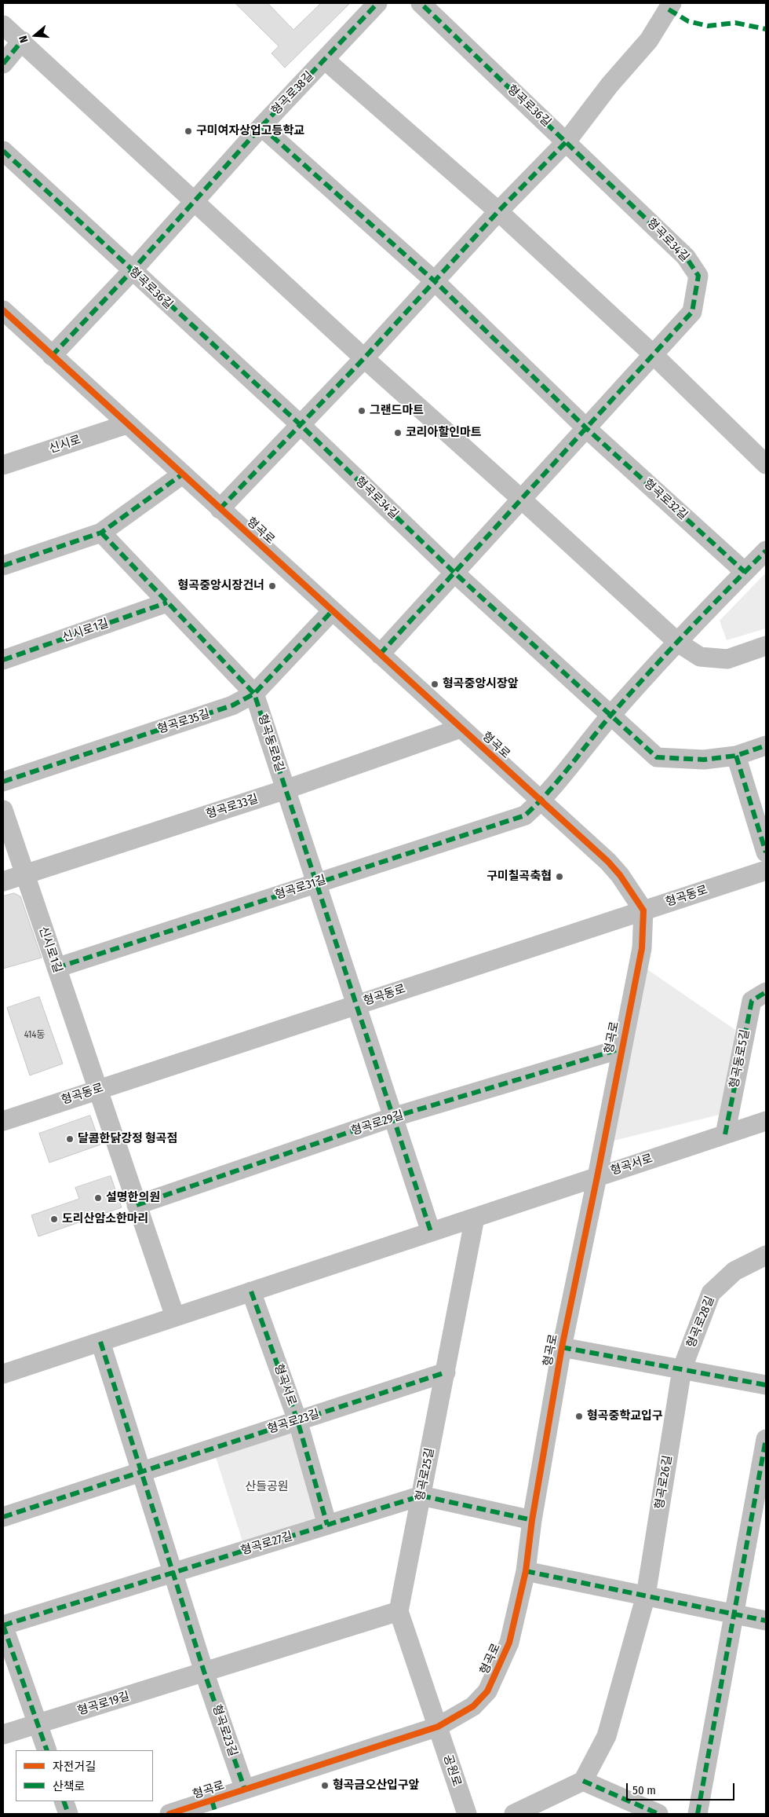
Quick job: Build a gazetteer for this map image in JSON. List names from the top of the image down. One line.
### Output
{"streets":{"street":["형곡로38길","형곡로36길","형곡로34길","신시로","형곡로32길","형곡로","신시로1길","형곡로35길","형곡동로8길","형곡로33길","형곡로31길","형곡동로","형곡동로5길","형곡로29길","형곡서로","형곡로28길","형곡로23길","형곡로25길","형곡로26길","형곡로27길","형곡로19길","공원로"]},"crossings":[["형곡로38길","형곡로36길"],["형곡로38길","형곡로"],["형곡로36길","형곡로34길"],["형곡로34길","형곡로32길"],["형곡로34길","형곡로"],["신시로","형곡로"],["형곡로","형곡로35길"],["형곡로","형곡로33길"],["형곡로","형곡로31길"],["형곡로","형곡동로"],["형곡로","형곡로29길"],["형곡로","형곡서로"],["형곡로","형곡로23길"],["형곡로","형곡로25길"],["형곡로","형곡로27길"],["형곡로","공원로"],["신시로1길","형곡동로8길"],["신시로1길","형곡로33길"],["신시로1길","형곡로31길"],["신시로1길","형곡동로"],["형곡로35길","형곡동로8길"],["형곡동로8길","형곡로33길"],["형곡동로8길","형곡로31길"],["형곡동로8길","형곡동로"],["형곡동로5길","형곡서로"],["형곡서로","형곡로23길"],["형곡서로","형곡로25길"],["형곡서로","형곡로27길"],["형곡로28길","형곡로26길"],["형곡로23길","형곡로25길"],["형곡로23길","형곡로27길"],["형곡로23길","형곡로19길"],["형곡로25길","형곡로27길"],["형곡로25길","공원로"]],"parks":["산들공원"],"places":["구미여자상업고등학교","그랜드마트","코리아할인마트","형곡중앙시장건너","형곡중앙시장앞","구미칠곡축협","달콤한닭강정 형곡점","설명한의원","도리산암소한마리","형곡중학교입구","형곡금오산입구앞"],"house_numbers":["414동"],"legend":["자전거길","산책로"],"scale_bar":"50 m","north":"left"}
